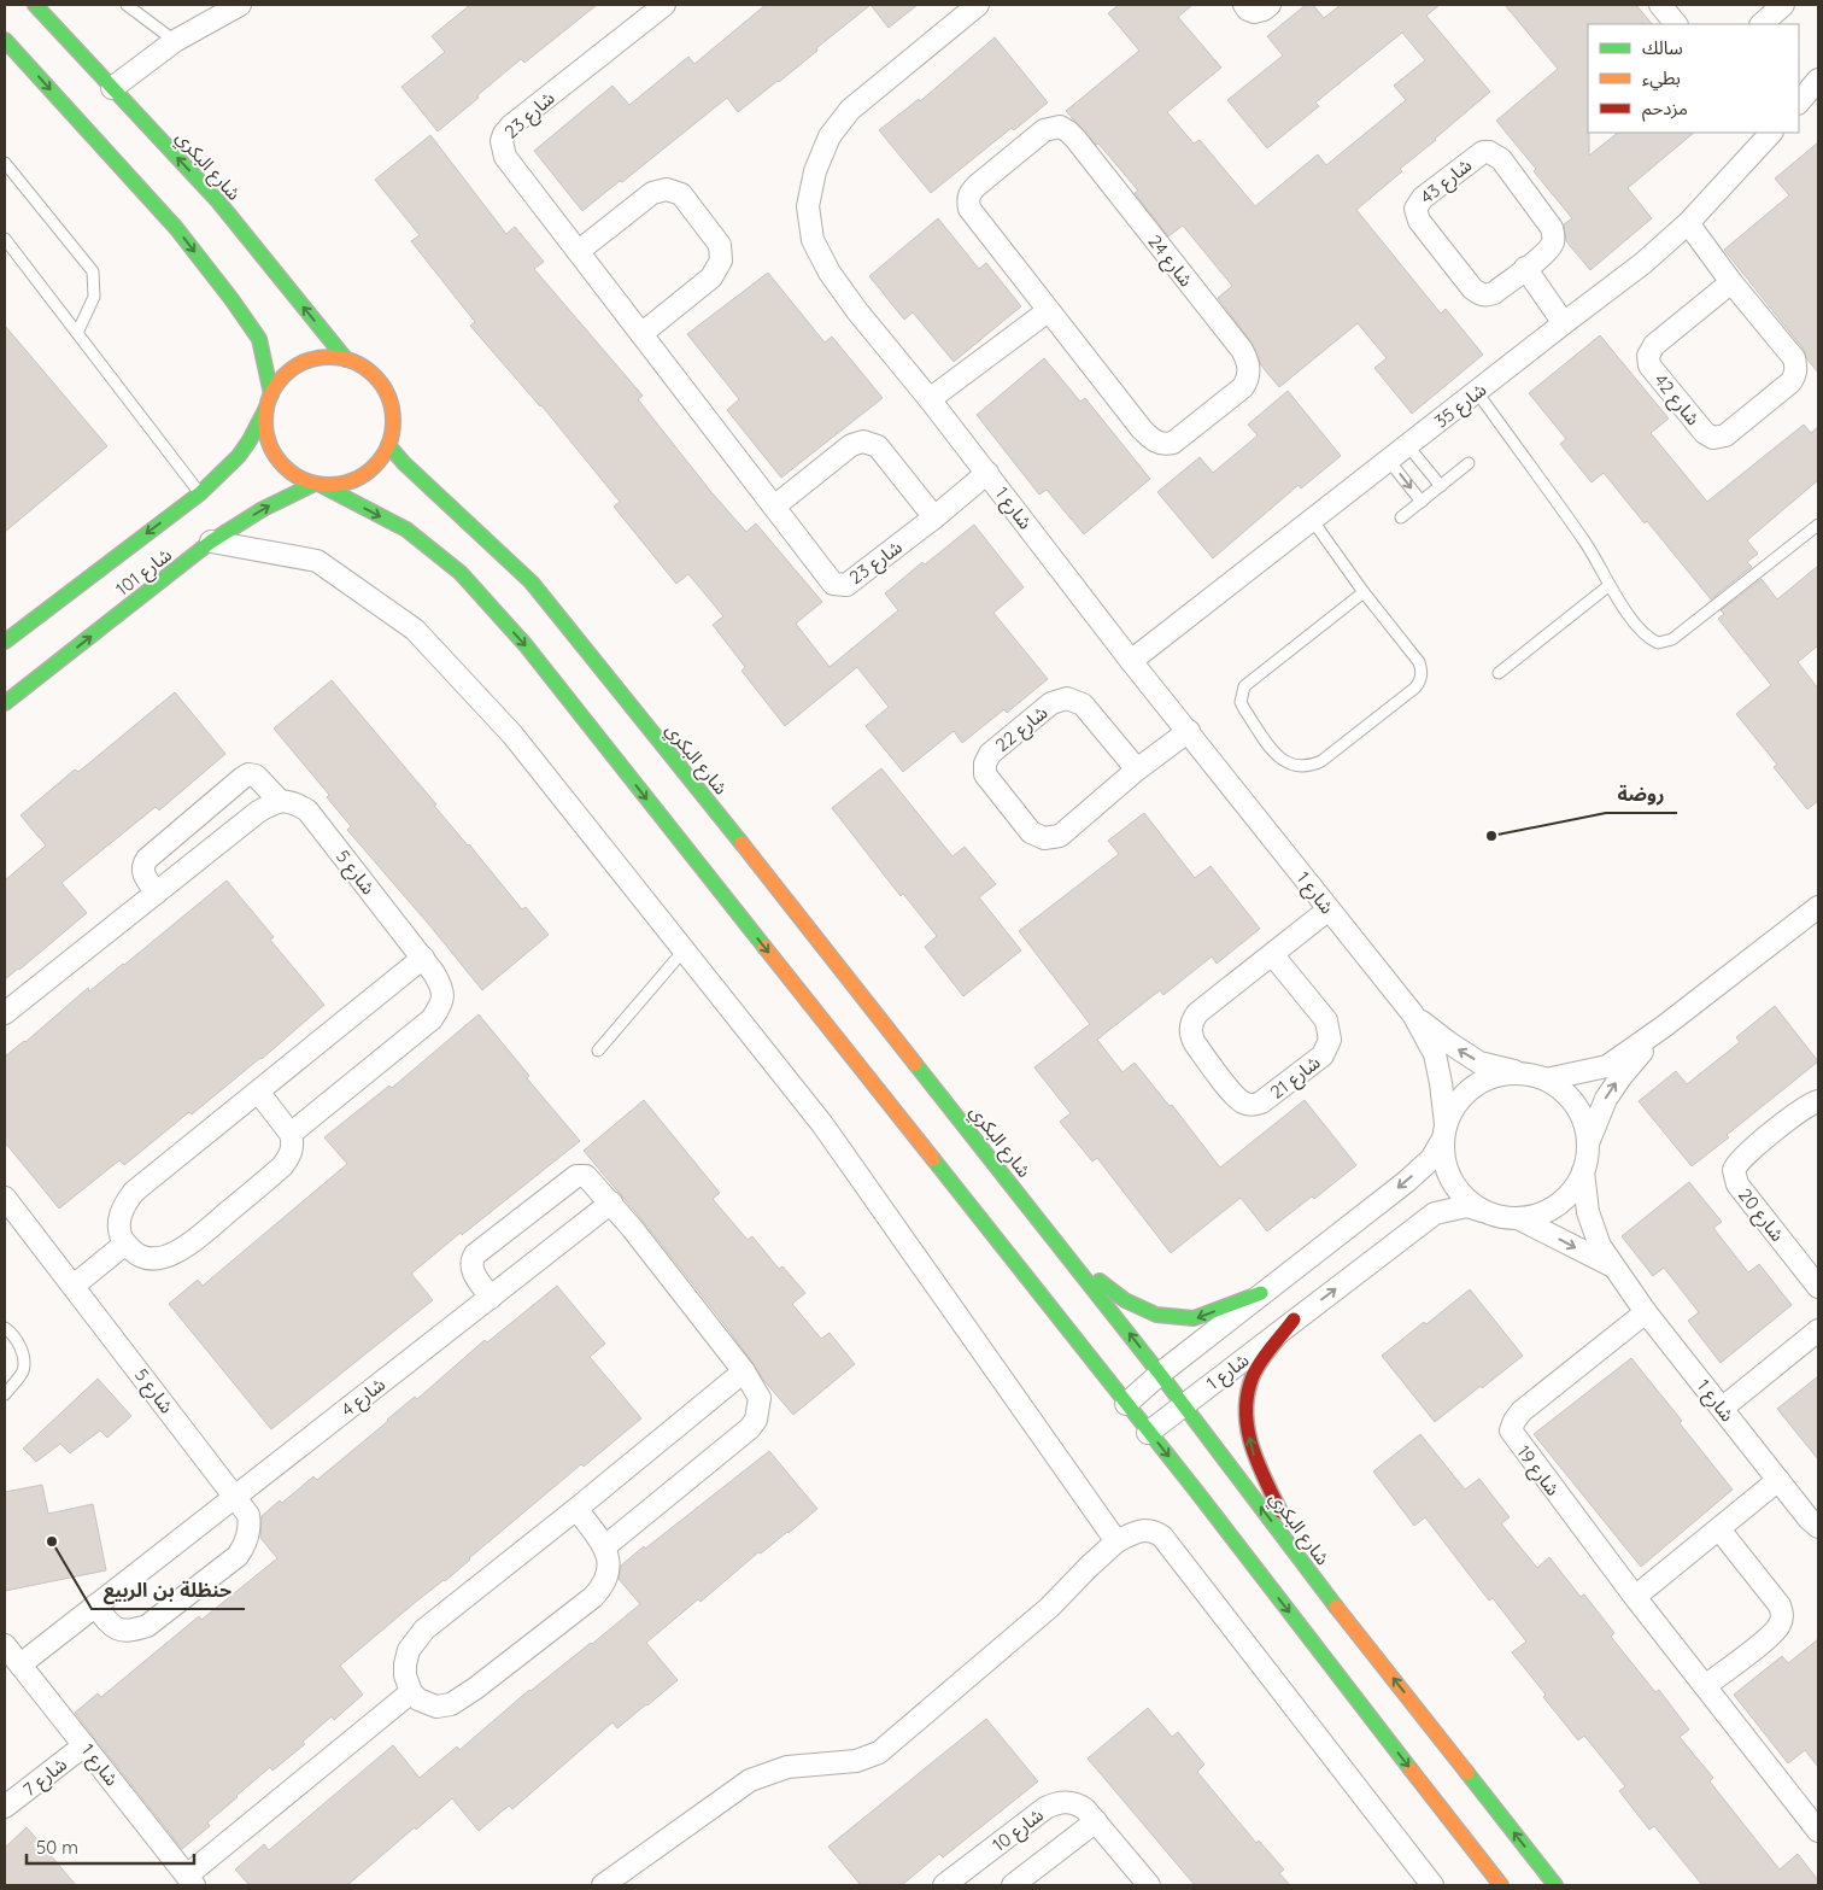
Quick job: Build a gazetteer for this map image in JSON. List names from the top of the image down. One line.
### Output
{"streets":{"main road":["شارع البكري","شارع 101"],"street":["شارع 23","شارع 43","شارع 24","شارع 42","شارع 35","شارع 1","شارع 22","شارع 5","شارع 21","شارع 20","شارع 4","شارع 19","شارع 7","شارع 10"]},"crossings":[["شارع 23","شارع 1"],["شارع البكري","شارع 1"],["شارع البكري","شارع 101"],["شارع 42","شارع 35"],["شارع 35","شارع 1"],["شارع 1","شارع 22"],["شارع 1","شارع 21"],["شارع 1","شارع 4"],["شارع 1","شارع 19"],["شارع 1","شارع 7"],["شارع 5","شارع 4"]],"places":["روضة","حنظلة بن الربيع"],"legend":["سالك","بطيء","مزدحم"],"scale_bar":"50 m"}
